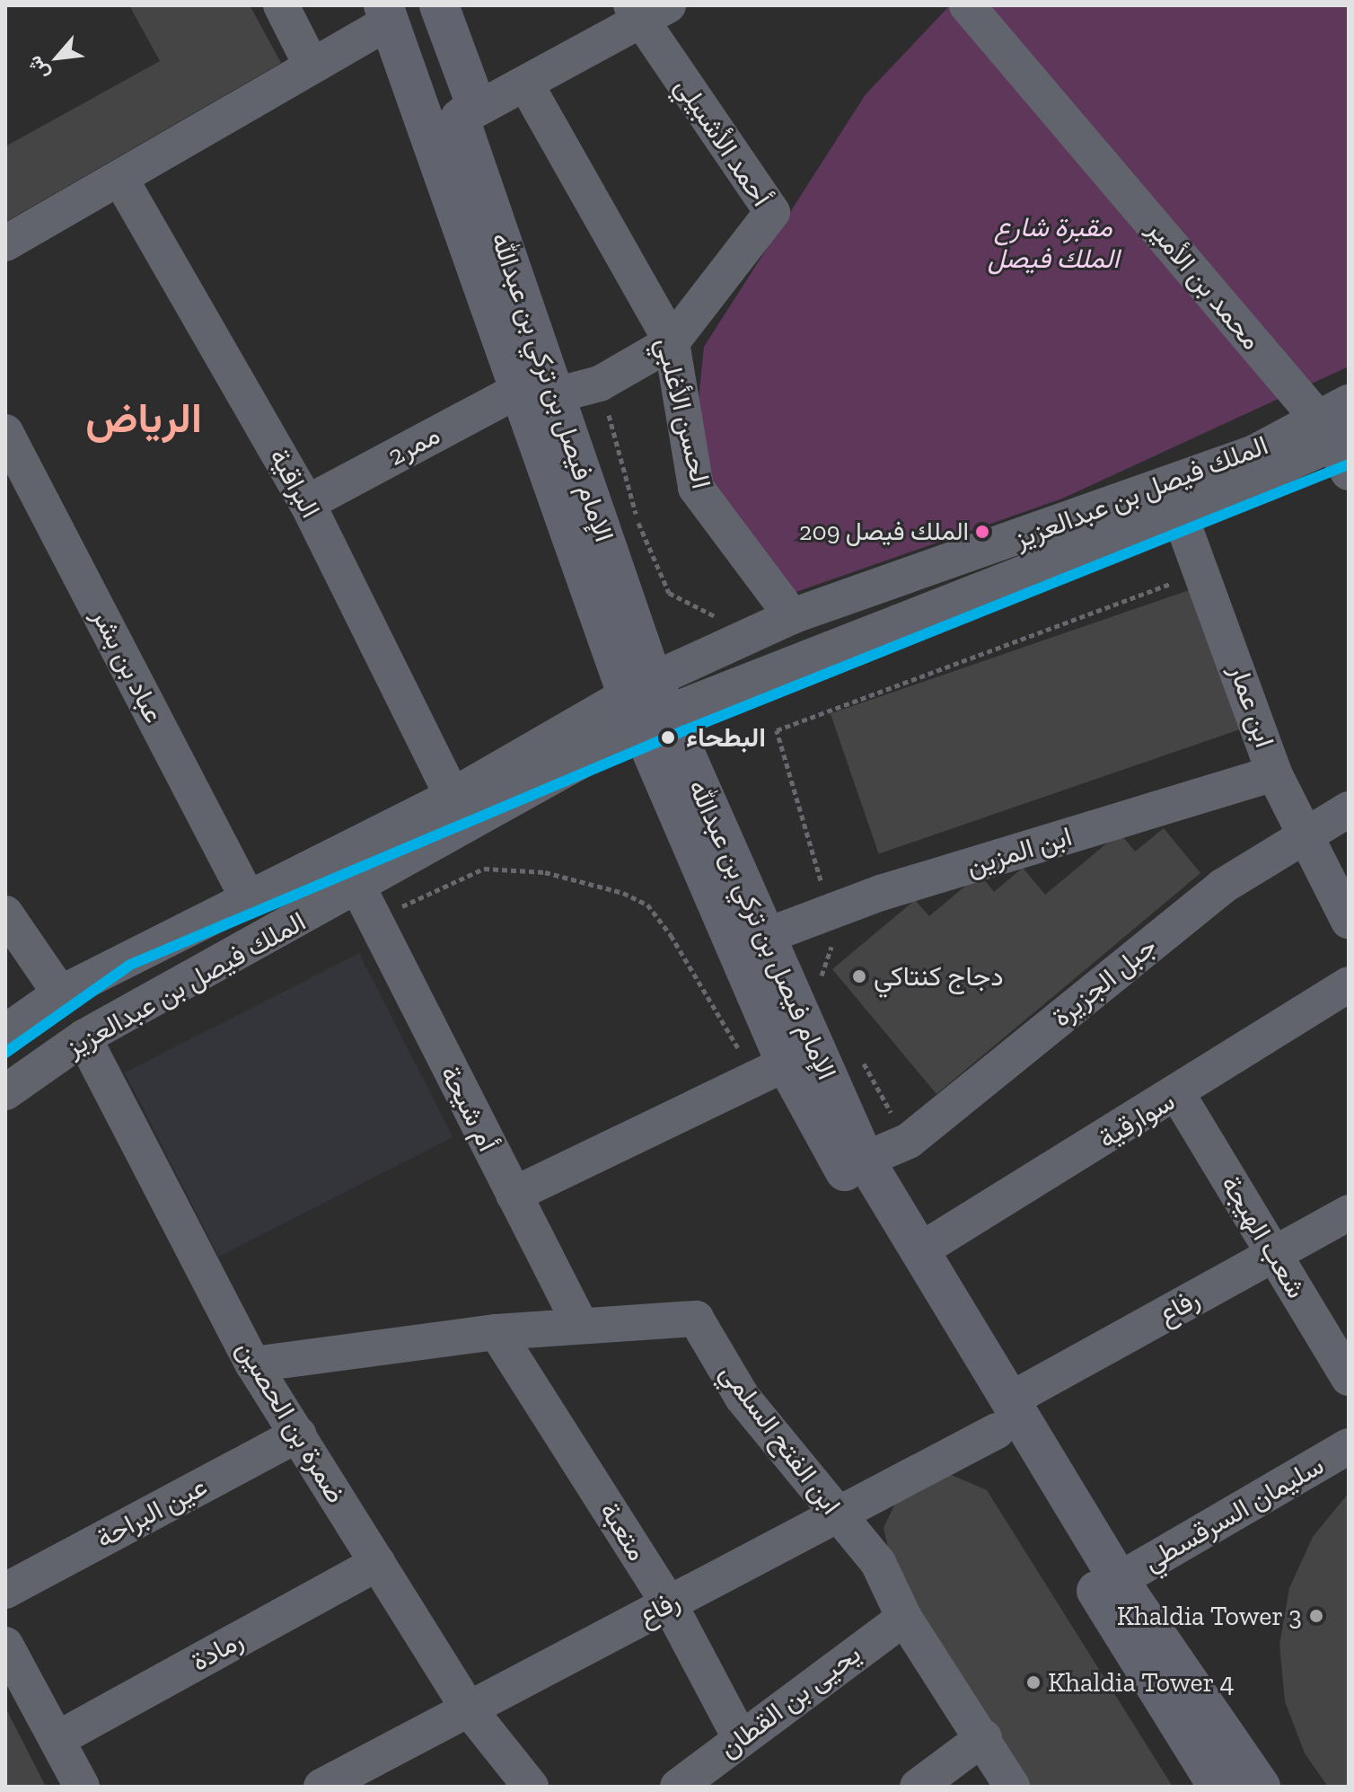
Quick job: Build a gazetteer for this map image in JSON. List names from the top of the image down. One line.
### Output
{"streets":{"main road":["الإمام فيصل بن تركي بن عبدالله"],"street":["أحمد الأشبيلي","محمد بن الأمير","الحسن الأغلبي","ممر2","البراقية","الملك فيصل بن عبدالعزيز","عباد بن بشر","ابن عمار","ابن المزين","جبل الجزيرة","أم شيحة","سوارقية","شعب الهيجة","رفاع","ضمرة بن الحصين","ابن الفتح السلمي","عين البراحة","سليمان السرقسطي","متعبة","رمادة","يحيى بن القطان"]},"crossings":[["أحمد الأشبيلي","الإمام فيصل بن تركي بن عبدالله"],["أحمد الأشبيلي","الحسن الأغلبي"],["أحمد الأشبيلي","ممر2"],["محمد بن الأمير","الملك فيصل بن عبدالعزيز"],["الإمام فيصل بن تركي بن عبدالله","ممر2"],["الإمام فيصل بن تركي بن عبدالله","الملك فيصل بن عبدالعزيز"],["الإمام فيصل بن تركي بن عبدالله","ابن المزين"],["الإمام فيصل بن تركي بن عبدالله","جبل الجزيرة"],["الإمام فيصل بن تركي بن عبدالله","سوارقية"],["الإمام فيصل بن تركي بن عبدالله","رفاع"],["الإمام فيصل بن تركي بن عبدالله","سليمان السرقسطي"],["الحسن الأغلبي","الملك فيصل بن عبدالعزيز"],["ممر2","البراقية"],["البراقية","الملك فيصل بن عبدالعزيز"],["الملك فيصل بن عبدالعزيز","عباد بن بشر"],["الملك فيصل بن عبدالعزيز","ابن عمار"],["الملك فيصل بن عبدالعزيز","أم شيحة"],["الملك فيصل بن عبدالعزيز","ضمرة بن الحصين"],["ابن عمار","ابن المزين"],["ابن عمار","جبل الجزيرة"],["أم شيحة","ابن الفتح السلمي"],["سوارقية","شعب الهيجة"],["شعب الهيجة","رفاع"],["رفاع","ضمرة بن الحصين"],["رفاع","ابن الفتح السلمي"],["رفاع","متعبة"],["ضمرة بن الحصين","ابن الفتح السلمي"],["ضمرة بن الحصين","عين البراحة"],["ضمرة بن الحصين","رمادة"],["ابن الفتح السلمي","متعبة"],["ابن الفتح السلمي","يحيى بن القطان"],["متعبة","يحيى بن القطان"]],"districts":["الرياض"],"parks":["مقبرة شارع الملك فيصل"],"places":["الملك فيصل 209","البطحاء","دجاج كنتاكي","Khaldia Tower 3","Khaldia Tower 4"],"north":"bottom left"}
